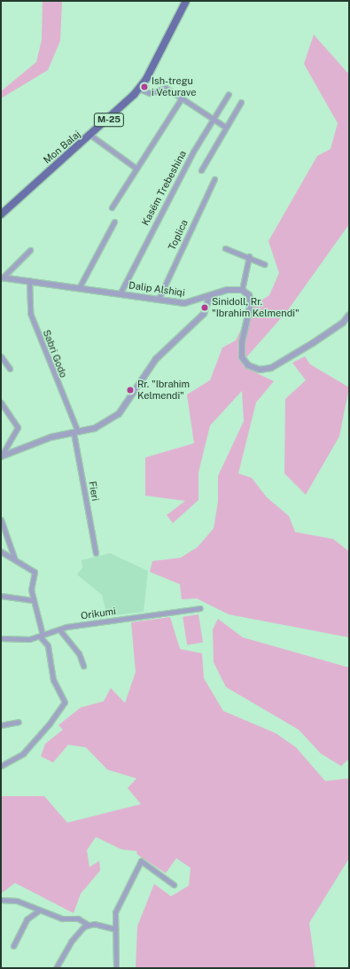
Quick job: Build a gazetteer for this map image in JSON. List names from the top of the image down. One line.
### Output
{"streets":{"main road":["M-25","Mon Balaj"],"street":["Kasëm Trebeshina","Toplica","Dalip Alshiqi","Sabri Godo","Fieri","Orikumi"]},"crossings":[["Kasëm Trebeshina","Dalip Alshiqi"],["Toplica","Dalip Alshiqi"],["Dalip Alshiqi","Sabri Godo"],["Sabri Godo","Fieri"]],"places":["Ish-tregu i Veturave","Sinidoll, Rr. \"Ibrahim Kelmendi\"","Rr. \"Ibrahim Kelmendi\""]}
